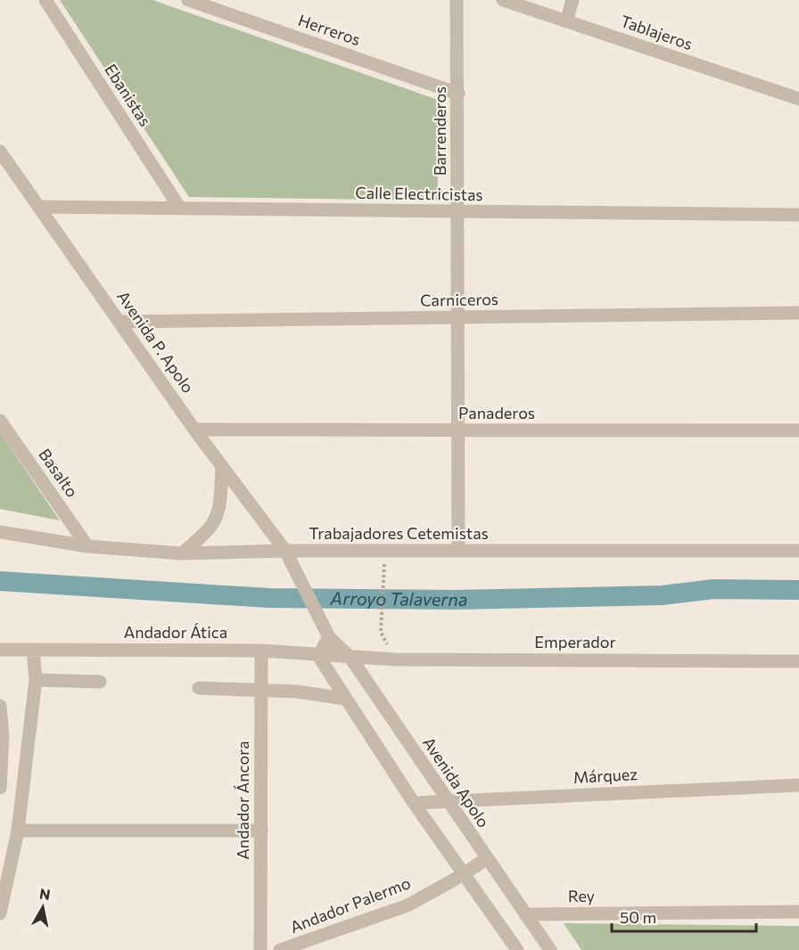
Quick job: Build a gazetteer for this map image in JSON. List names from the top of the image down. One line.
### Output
{"streets":{"street":["Herreros","Tablajeros","Ebanistas","Barrenderos","Calle Electricistas","Carniceros","Avenida P. Apolo","Panaderos","Basalto","Trabajadores Cetemistas","Andador Ática","Emperador","Márquez","Avenida Apolo","Andador Áncora","Rey","Andador Palermo"]},"crossings":[["Herreros","Barrenderos"],["Ebanistas","Calle Electricistas"],["Barrenderos","Calle Electricistas"],["Barrenderos","Carniceros"],["Barrenderos","Panaderos"],["Barrenderos","Trabajadores Cetemistas"],["Calle Electricistas","Avenida P. Apolo"],["Carniceros","Avenida P. Apolo"],["Avenida P. Apolo","Panaderos"],["Avenida P. Apolo","Trabajadores Cetemistas"],["Avenida P. Apolo","Avenida Apolo"],["Basalto","Trabajadores Cetemistas"],["Trabajadores Cetemistas","Avenida Apolo"],["Andador Ática","Emperador"],["Andador Ática","Avenida Apolo"],["Andador Ática","Andador Áncora"],["Emperador","Avenida Apolo"],["Márquez","Avenida Apolo"],["Avenida Apolo","Rey"],["Avenida Apolo","Andador Palermo"]],"water":["Arroyo Talaverna"],"scale_bar":"50 m","north":"top"}
